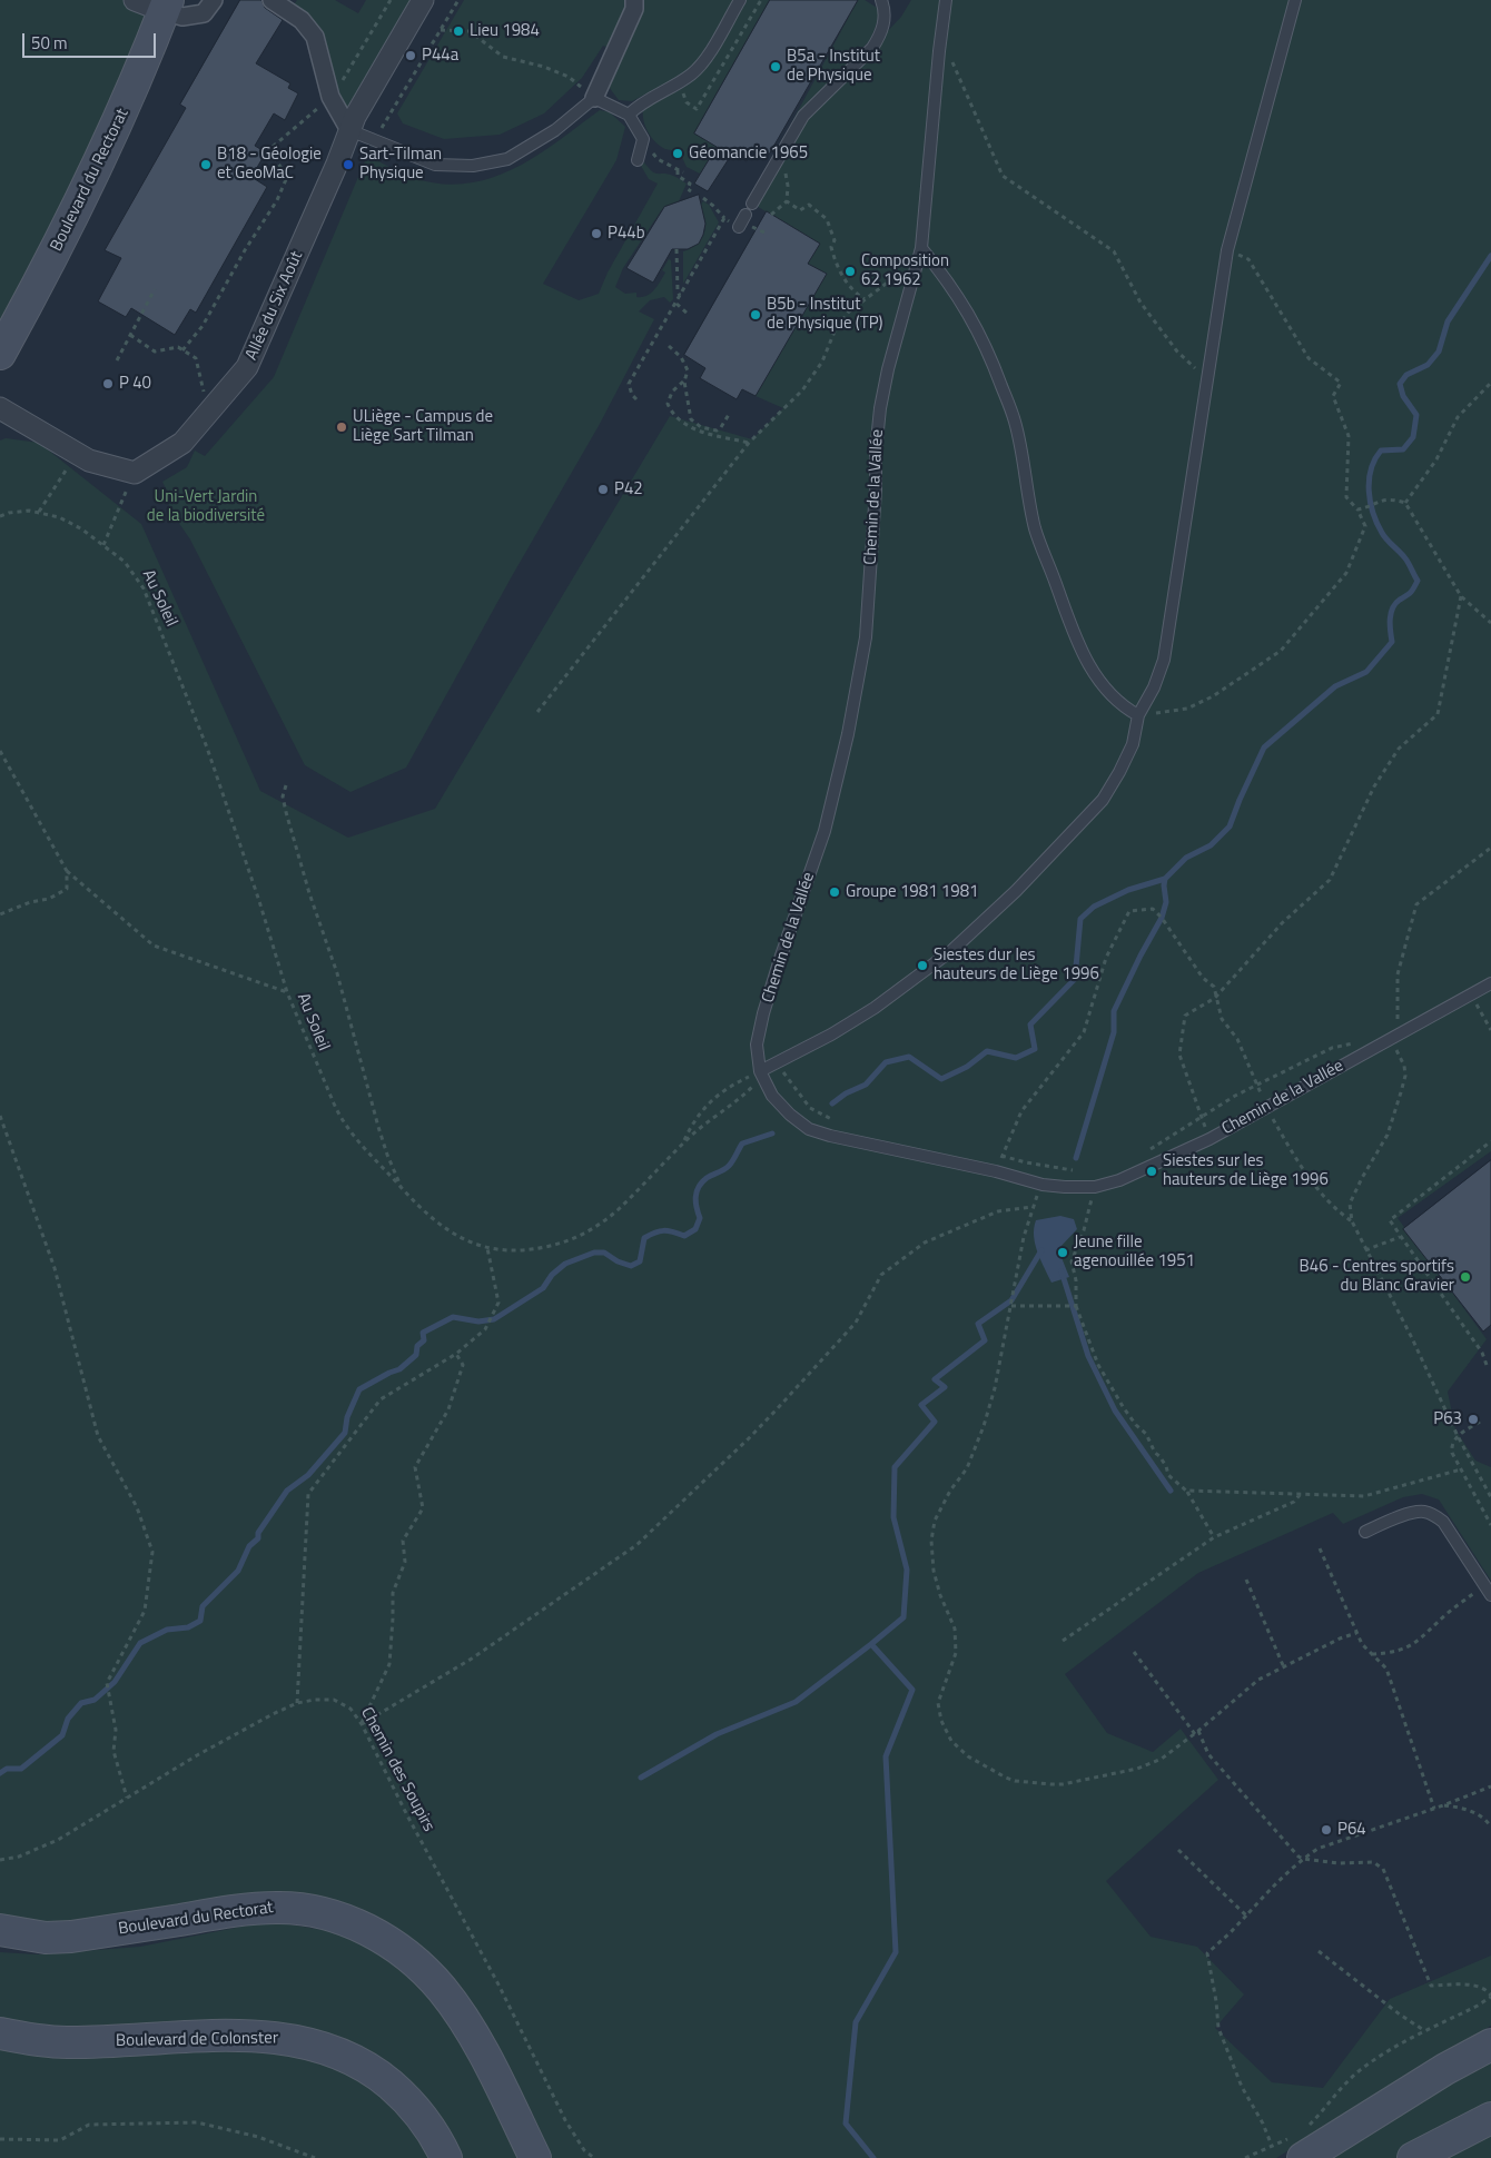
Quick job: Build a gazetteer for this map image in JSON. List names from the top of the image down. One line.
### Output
{"streets":{"main road":["Boulevard du Rectorat","Boulevard de Colonster"],"street":["Allée du Six Août"],"lane":["Chemin de la Vallée"],"path":["Au Soleil","Chemin des Soupirs"]},"crossings":[["Chemin de la Vallée","Au Soleil"]],"parks":["Uni-Vert Jardin de la biodiversité"],"places":["Lieu 1984","P44a","B5a - Institut de Physique","Géomancie 1965","B18 - Géologie et GeoMaC","Sart-Tilman Physique","P44b","Composition 62 1962","B5b - Institut de Physique (TP)","P 40","ULiège - Campus de Liège Sart Tilman","P42","Groupe 1981 1981","Siestes dur les hauteurs de Liège 1996","Siestes sur les hauteurs de Liège 1996","Jeune fille agenouillée 1951","B46 - Centres sportifs du Blanc Gravier","P63","P64"],"scale_bar":"50 m"}
